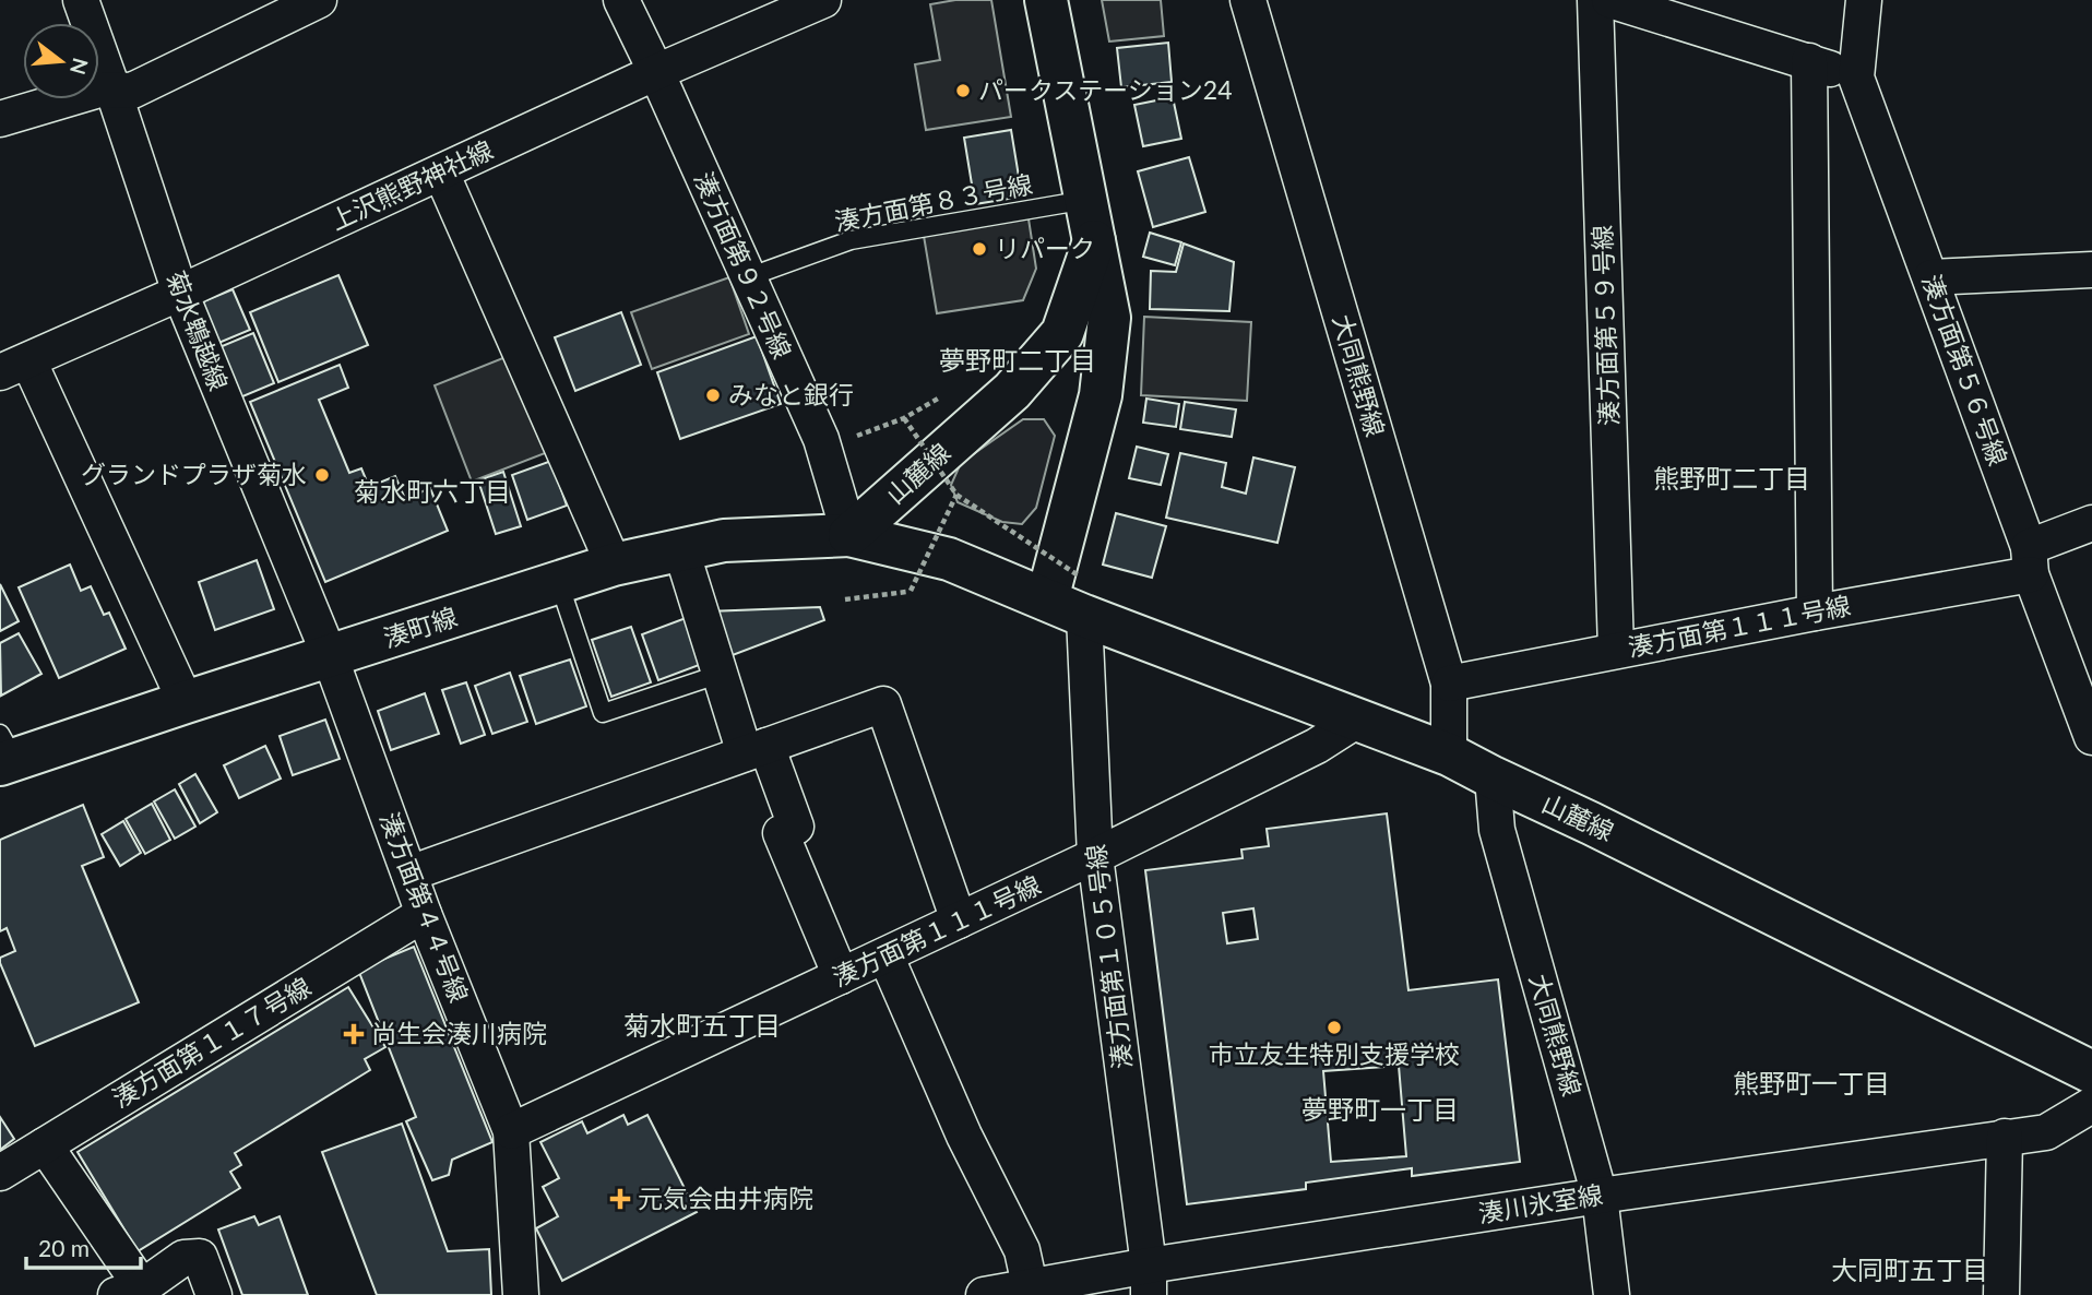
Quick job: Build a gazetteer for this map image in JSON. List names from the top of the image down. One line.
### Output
{"streets":{"main road":["山麓線","湊町線"],"street":["上沢熊野神社線","湊方面第９２号線","湊方面第５９号線","菊水鵯越線","湊方面第５６号線","大同熊野線","湊方面第１１１号線","湊方面第４４号線","湊方面第１０５号線","湊方面第１１７号線","湊川氷室線"],"lane":["湊方面第８３号線"]},"crossings":[["上沢熊野神社線","湊方面第９２号線"],["上沢熊野神社線","菊水鵯越線"],["湊方面第８３号線","湊方面第９２号線"],["湊方面第８３号線","山麓線"],["湊方面第９２号線","山麓線"],["湊方面第９２号線","湊町線"],["湊方面第５９号線","湊方面第１１１号線"],["菊水鵯越線","湊町線"],["菊水鵯越線","湊方面第４４号線"],["湊方面第５６号線","湊方面第１１１号線"],["大同熊野線","山麓線"],["大同熊野線","湊方面第１１１号線"],["大同熊野線","湊川氷室線"],["山麓線","湊方面第１１１号線"],["山麓線","湊町線"],["山麓線","湊方面第１０５号線"],["湊方面第１１１号線","湊方面第４４号線"],["湊方面第１１１号線","湊方面第１０５号線"],["湊町線","湊方面第４４号線"],["湊方面第４４号線","湊方面第１１７号線"],["湊方面第１０５号線","湊川氷室線"]],"districts":["夢野町二丁目","熊野町二丁目","菊水町六丁目","菊水町五丁目","熊野町一丁目","夢野町一丁目","大同町五丁目"],"places":{"other":["パークステーション24","リパーク","みなと銀行","グランドプラザ菊水","市立友生特別支援学校"],"health":["尚生会湊川病院","元気会由井病院"]},"scale_bar":"20 m","north":"right"}
